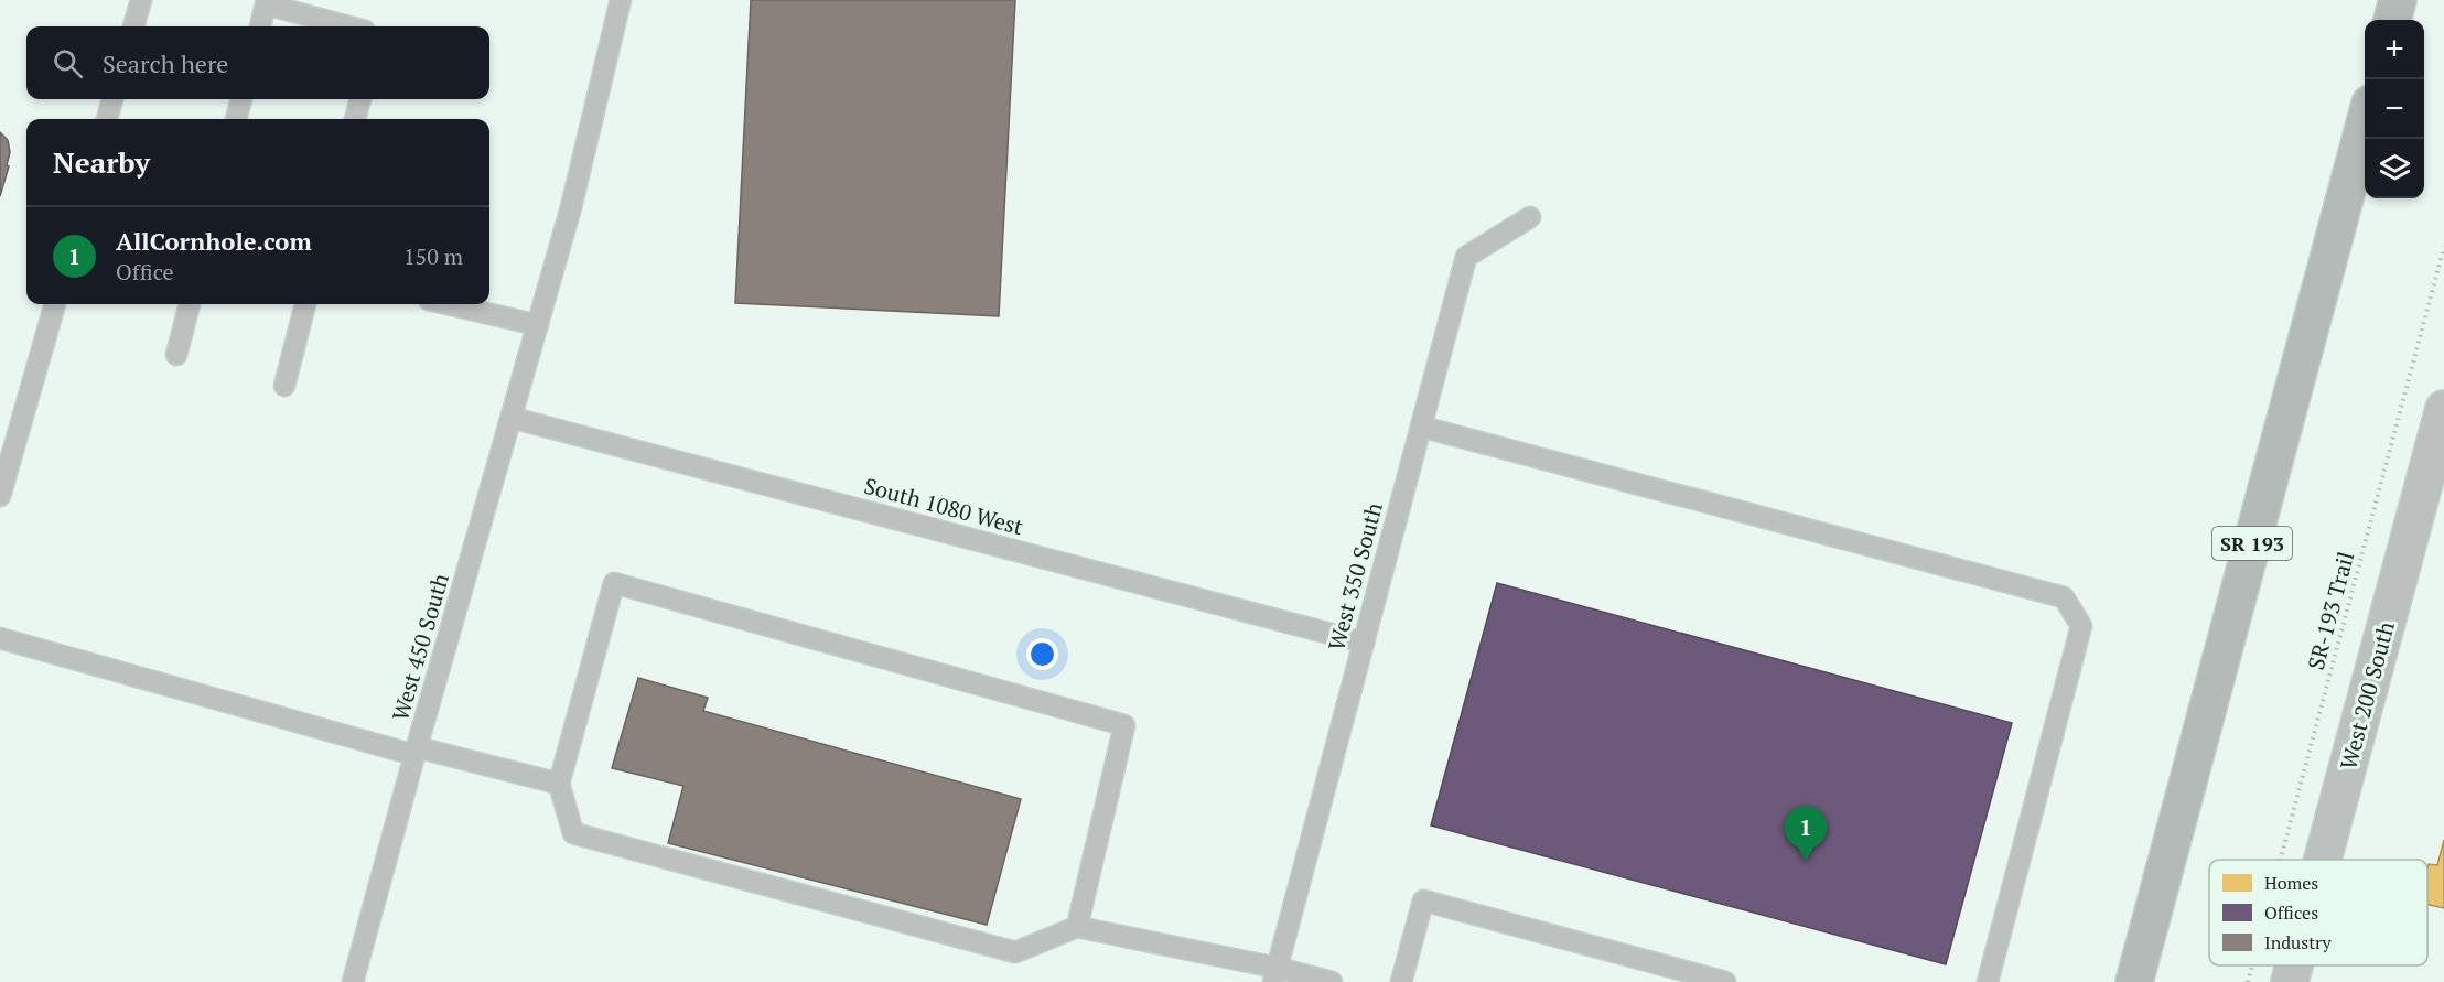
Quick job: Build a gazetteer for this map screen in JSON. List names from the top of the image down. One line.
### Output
{"streets":{"main road":["SR 193"],"street":["West 200 South"],"lane":["South 1080 West","West 350 South","West 450 South"],"path":["SR-193 Trail"]},"crossings":[["South 1080 West","West 350 South"],["South 1080 West","West 450 South"]],"legend":["Homes","Offices","Industry"],"page":{"map_buttons":["+","−"],"search":"Search here","heading":"Nearby","list":[{"mark":"1","name":"AllCornhole.com","note":"Office","value":"150 m"}],"pins":"1"}}
